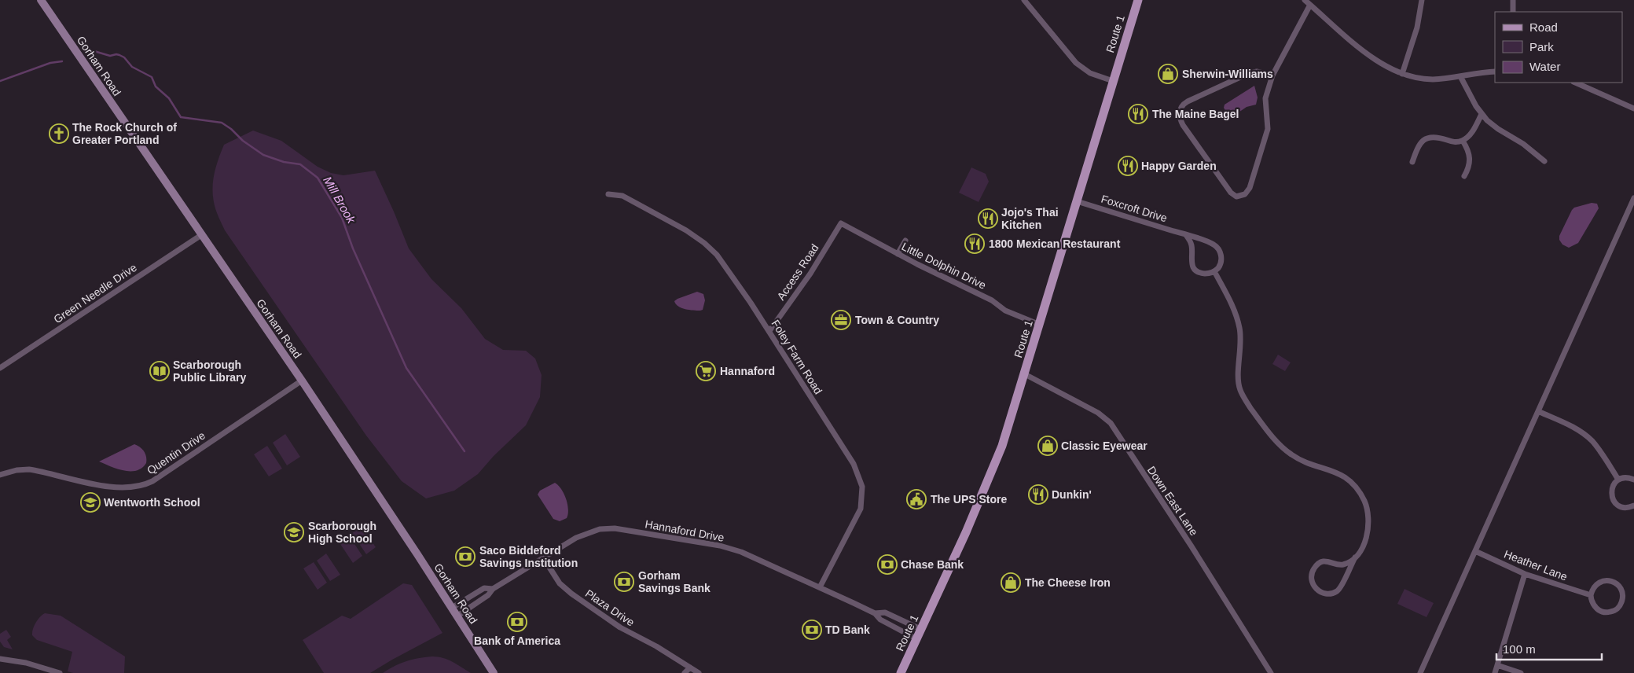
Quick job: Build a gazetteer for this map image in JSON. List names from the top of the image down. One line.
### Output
{"streets":{"main road":["Route 1","Gorham Road"],"street":["Foxcroft Drive","Little Dolphin Drive","Access Road","Green Needle Drive","Foley Farm Road","Quentin Drive","Down East Lane","Hannaford Drive","Heather Lane","Plaza Drive"]},"crossings":[["Route 1","Foxcroft Drive"],["Route 1","Little Dolphin Drive"],["Route 1","Down East Lane"],["Route 1","Hannaford Drive"],["Gorham Road","Green Needle Drive"],["Gorham Road","Quentin Drive"],["Gorham Road","Hannaford Drive"],["Little Dolphin Drive","Access Road"],["Access Road","Foley Farm Road"],["Foley Farm Road","Hannaford Drive"],["Hannaford Drive","Plaza Drive"]],"water":["Mill Brook"],"places":{"shop":["Sherwin-Williams","Classic Eyewear","The Cheese Iron"],"restaurant":["The Maine Bagel","Happy Garden","Jojo's Thai Kitchen","1800 Mexican Restaurant","Dunkin'"],"church":["The Rock Church of Greater Portland"],"office":["Town & Country"],"library":["Scarborough Public Library"],"supermarket":["Hannaford"],"public building":["The UPS Store"],"school or university":["Wentworth School","Scarborough High School"],"bank":["Saco Biddeford Savings Institution","Chase Bank","Gorham Savings Bank","Bank of America","TD Bank"]},"legend":["Road","Park","Water"],"scale_bar":"100 m"}
